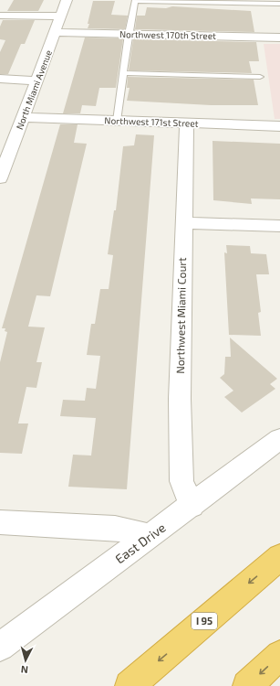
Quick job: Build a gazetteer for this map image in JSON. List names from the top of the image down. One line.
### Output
{"streets":{"highway":["I 95"],"street":["Northwest 170th Street","North Miami Avenue","Northwest 171st Street","Northwest Miami Court","East Drive"]},"crossings":[["Northwest 170th Street","North Miami Avenue"],["North Miami Avenue","Northwest 171st Street"],["Northwest 171st Street","Northwest Miami Court"],["Northwest Miami Court","East Drive"]],"north":"bottom"}
